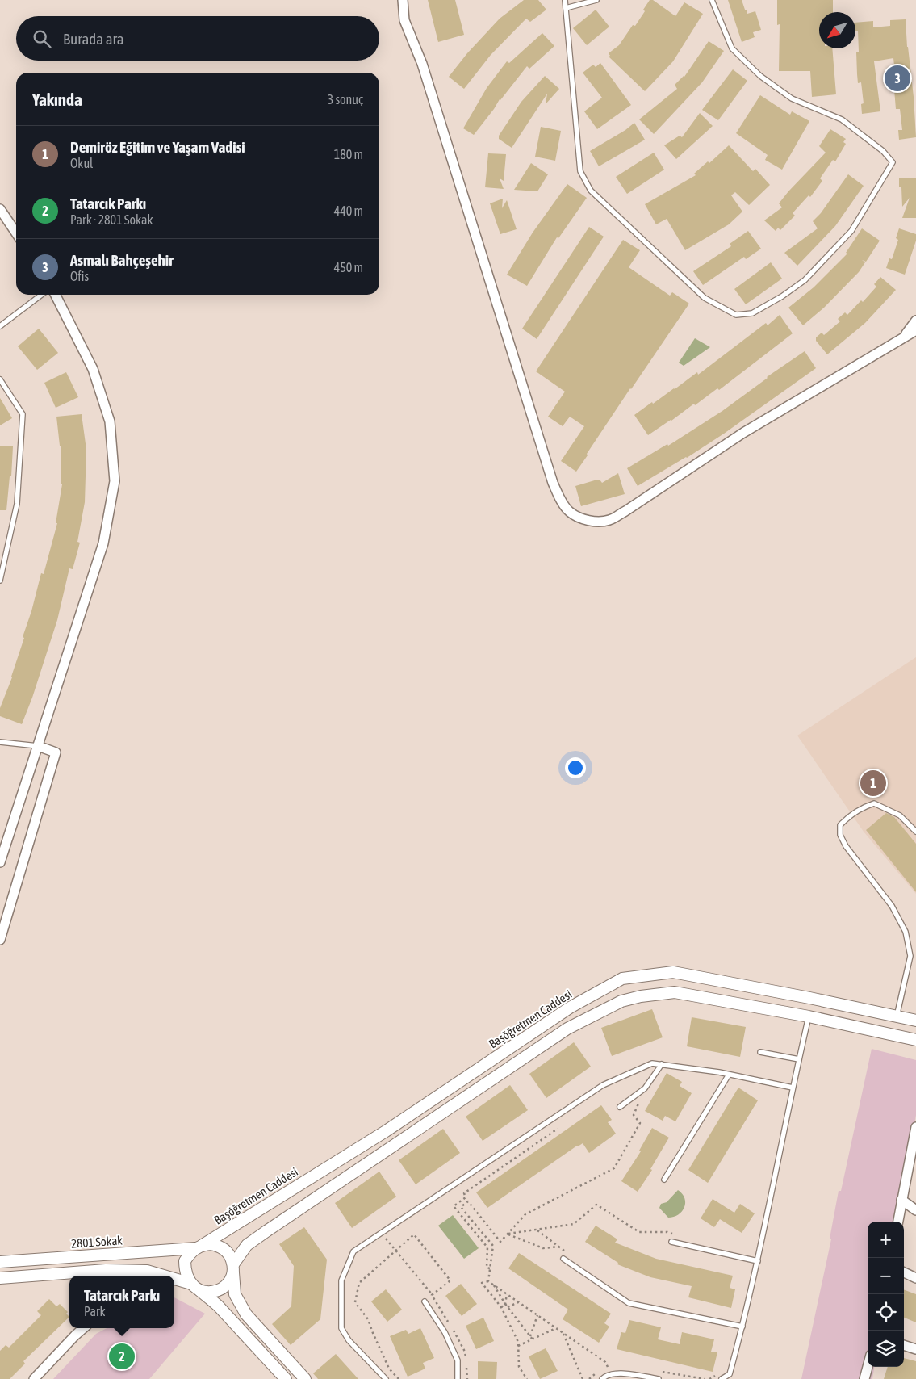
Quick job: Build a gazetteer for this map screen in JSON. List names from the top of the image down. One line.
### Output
{"streets":{"street":["Başöğretmen Caddesi","2801 Sokak"]},"crossings":[["Başöğretmen Caddesi","2801 Sokak"]],"north":"bottom left","page":{"search":"Burada ara","pins":["3","1","2"],"heading":["Yakında","3 sonuç"],"list":[{"mark":"1","name":"Demiröz Eğitim ve Yaşam Vadisi","note":"Okul","value":"180 m"},{"mark":"2","name":"Tatarcık Parkı","note":"Park · 2801 Sokak","value":"440 m"},{"mark":"3","name":"Asmalı Bahçeşehir","note":"Ofis","value":"450 m"}],"map_buttons":["+","−"],"popup":["Tatarcık Parkı","Park"]}}
